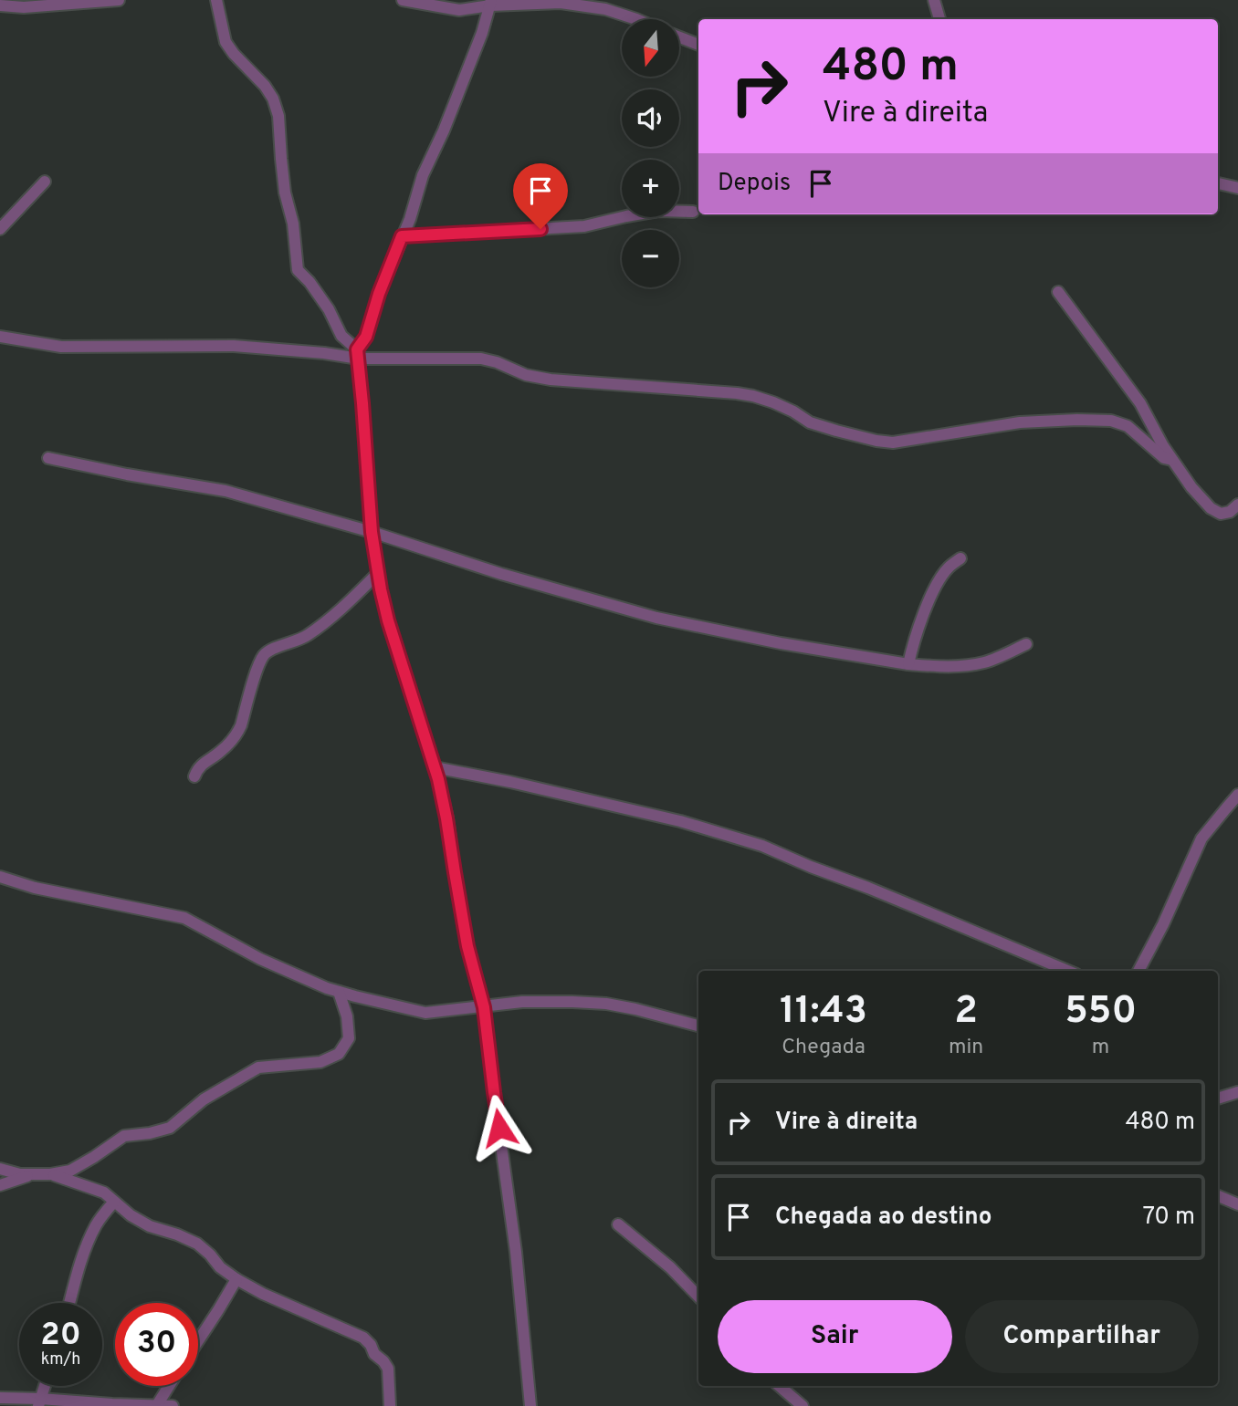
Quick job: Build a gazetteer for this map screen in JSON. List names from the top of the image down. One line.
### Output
{"north":"bottom","page":{"map_buttons":["+","−"],"turn":["480 m","Vire à direita"],"then":"Depois","eta":["11:43","Chegada","2","min","550","m"],"list":[{"name":"Vire à direita","value":"480 m"},{"name":"Chegada ao destino","value":"70 m"}],"buttons":["Sair","Compartilhar"],"speed":"20 km/h","limit":"30"}}
